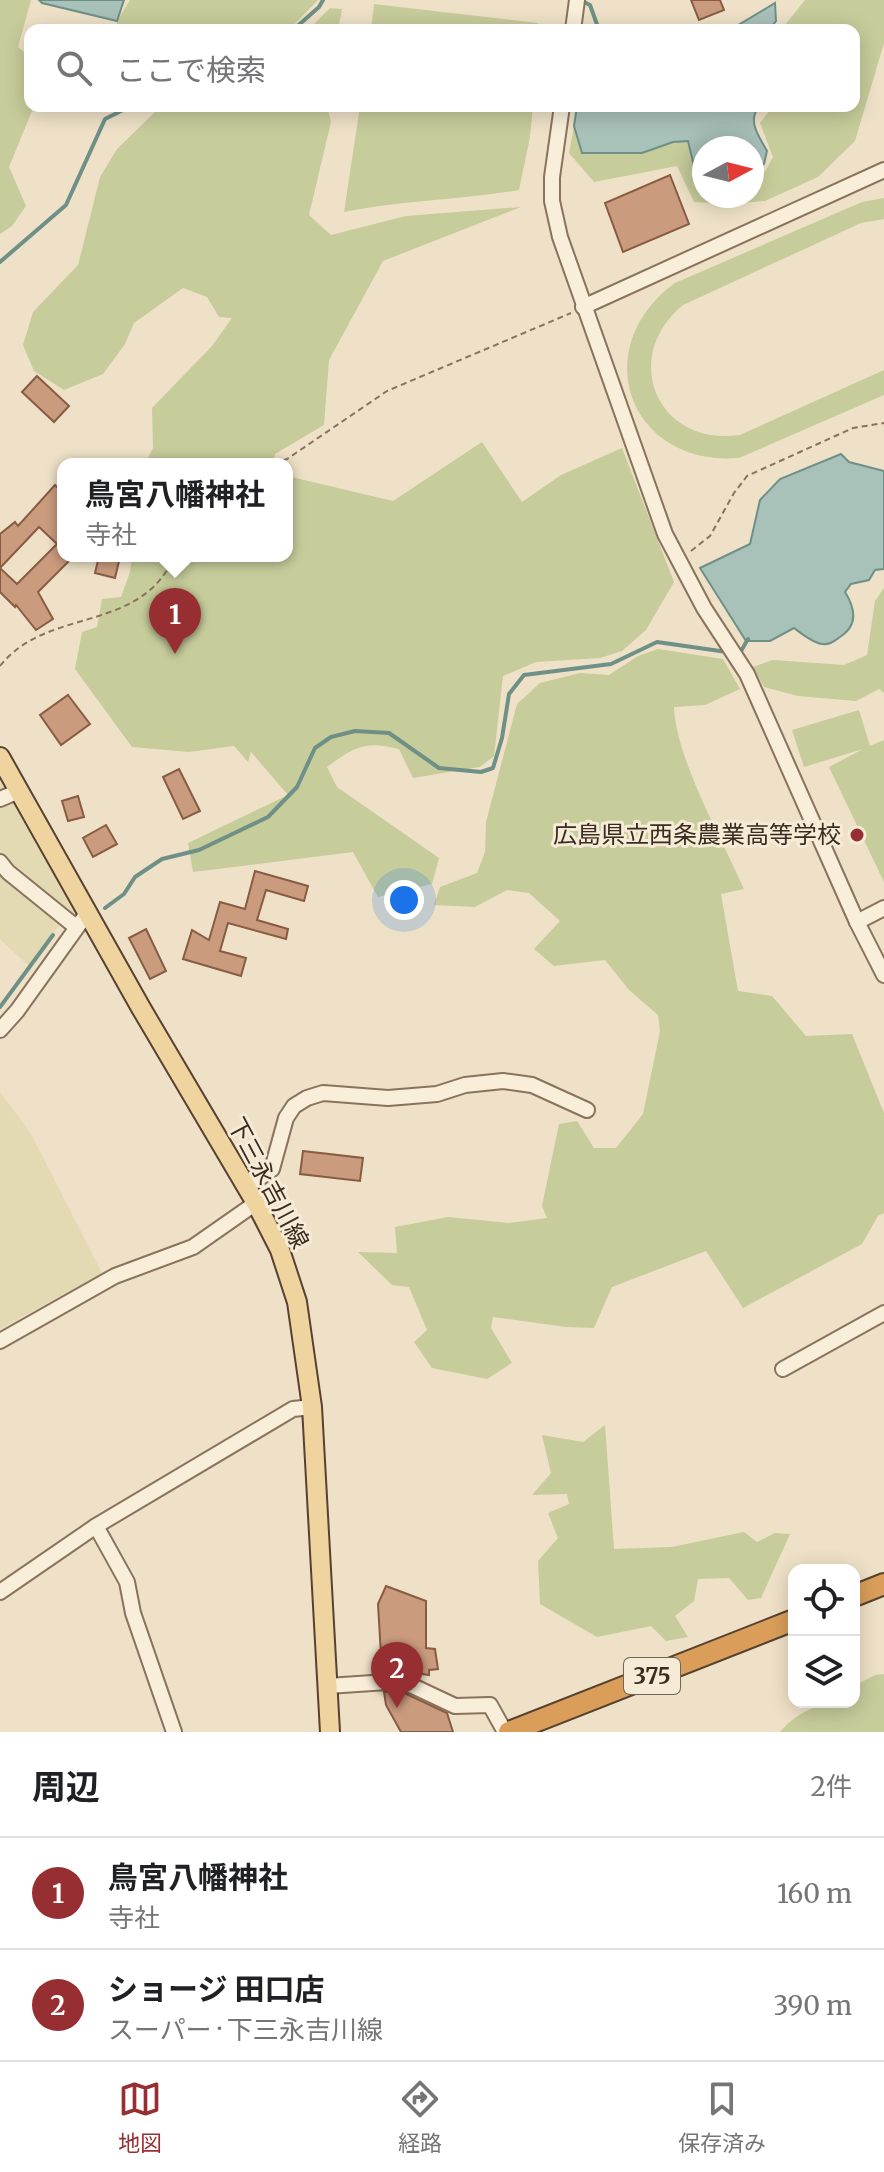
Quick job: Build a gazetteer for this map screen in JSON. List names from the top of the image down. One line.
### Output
{"streets":{"highway":["375"],"main road":["下三永吉川線"]},"places":["広島県立西条農業高等学校"],"north":"right","page":{"search":"ここで検索","popup":["鳥宮八幡神社","寺社"],"pins":["1","2"],"heading":["周辺","2件"],"list":[{"mark":"1","name":"鳥宮八幡神社","note":"寺社","value":"160 m"},{"mark":"2","name":"ショージ 田口店","note":"スーパー · 下三永吉川線","value":"390 m"}],"nav":["地図","経路","保存済み"]}}
